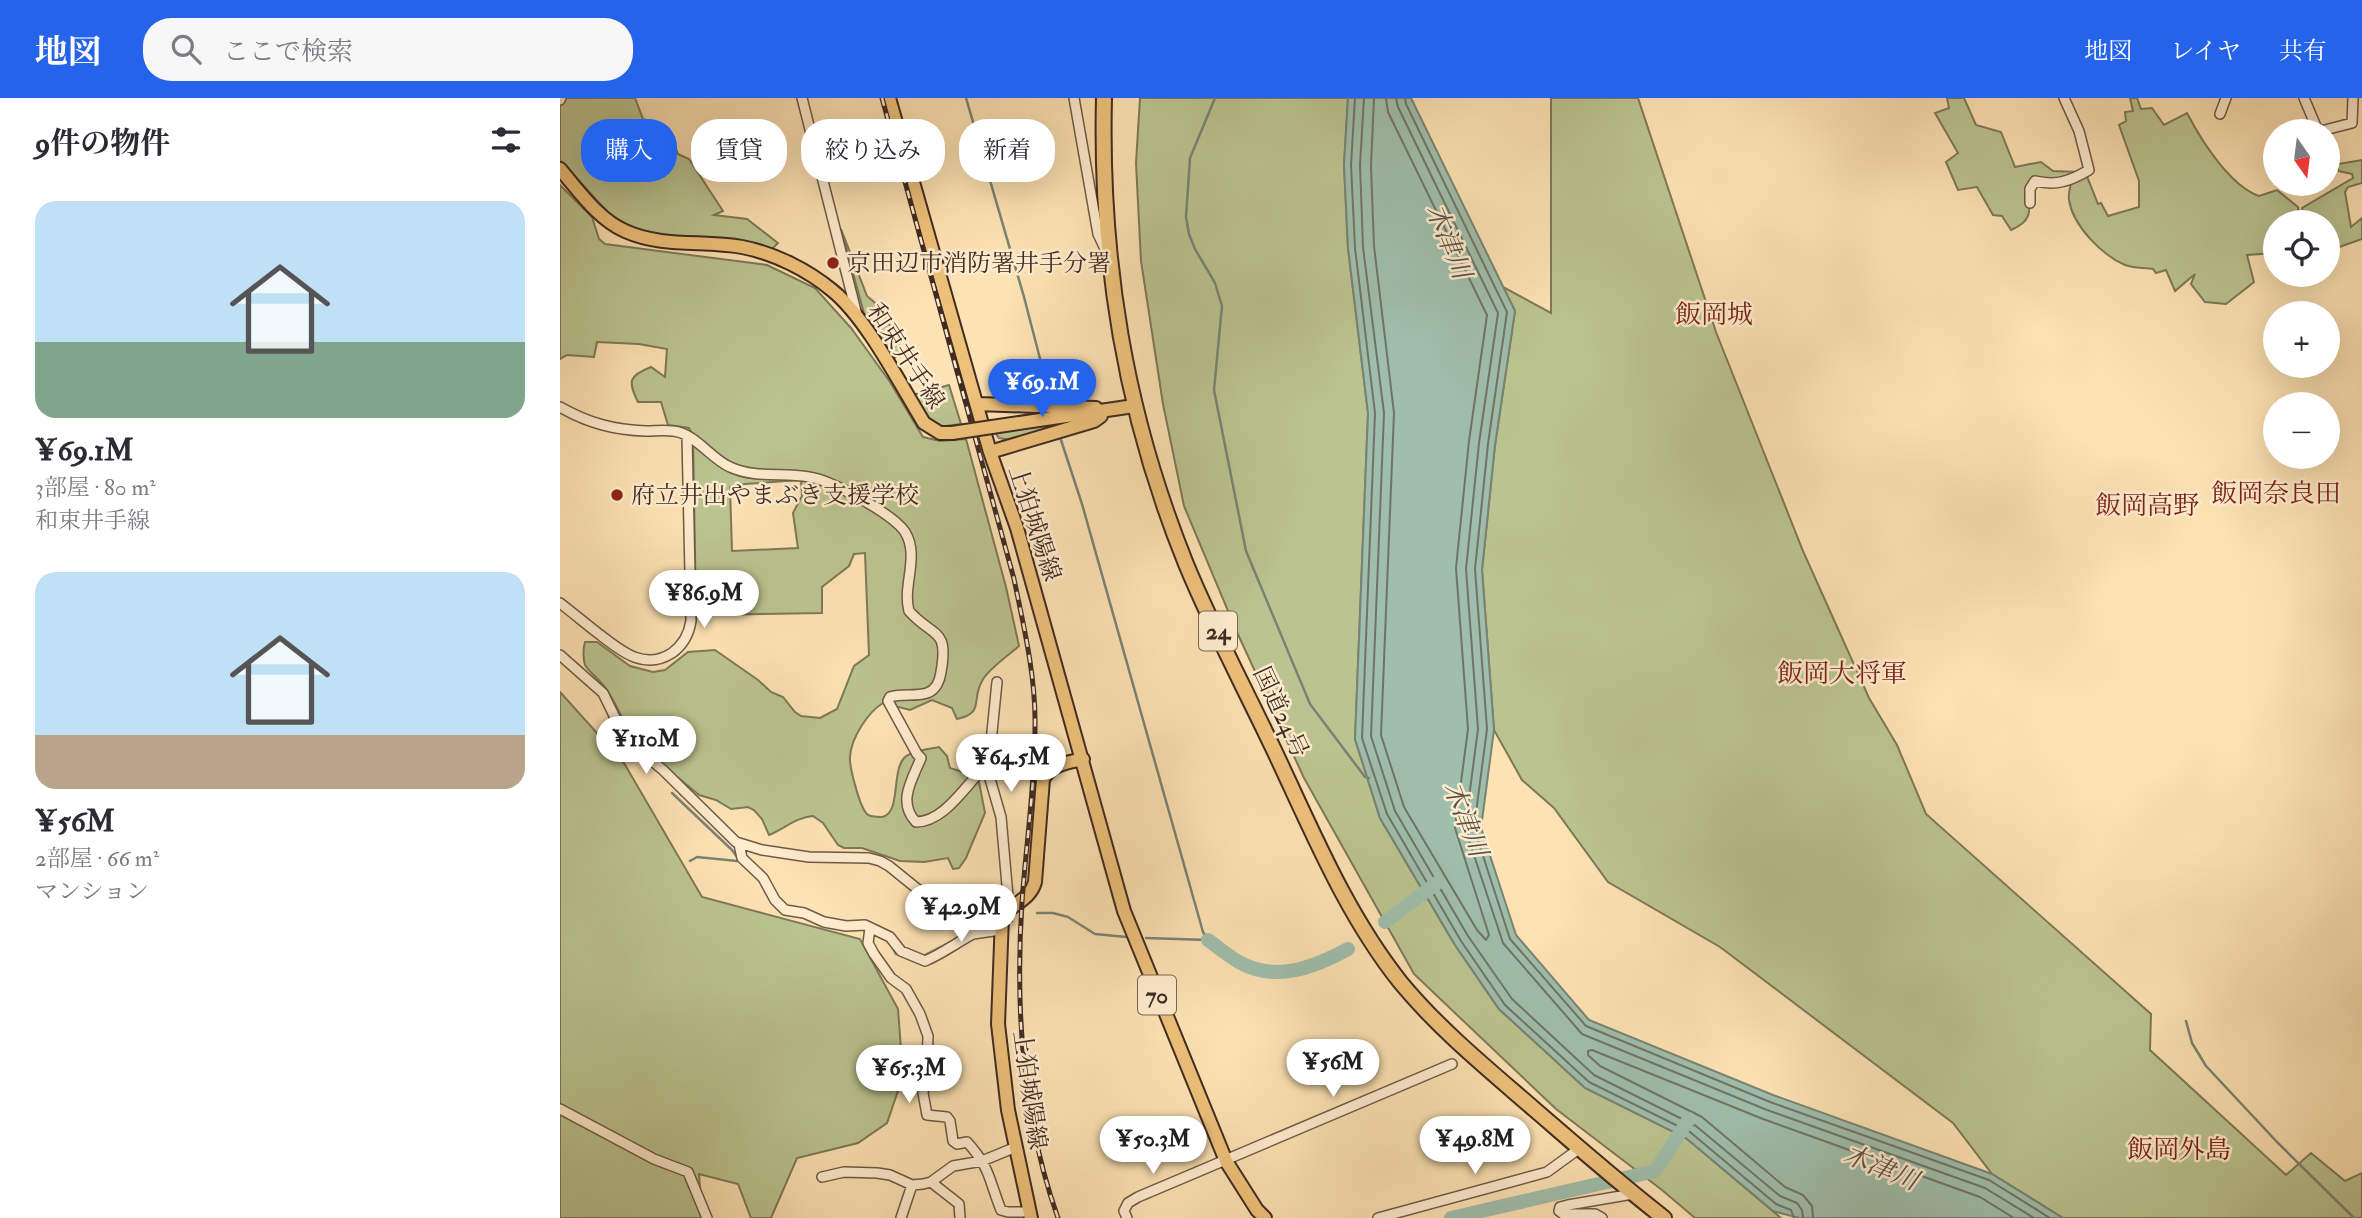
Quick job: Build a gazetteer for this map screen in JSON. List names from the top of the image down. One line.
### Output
{"streets":{"highway":["24","国道24号"],"main road":["和束井手線","上狛城陽線","70"]},"crossings":[["和束井手線","国道24号"]],"districts":["飯岡城","飯岡奈良田","飯岡高野","飯岡大将軍","飯岡外島"],"water":["木津川"],"places":["京田辺市消防署井手分署","府立井出やまぶき支援学校"],"north":"bottom","page":{"header":"地図","search":"ここで検索","nav":["地図","レイヤ","共有"],"heading":"9件の物件","map_buttons":["+","−"],"chip":["購入","賃貸","絞り込み","新着"],"list":[{"name":"¥69.1M","note":"3部屋 · 80 m² · 和束井手線"},{"name":"¥56M","note":"2部屋 · 66 m² · マンション"}],"price":["¥69.1M","¥86.9M","¥110M","¥64.5M","¥42.9M","¥56M","¥65.3M","¥50.3M","¥49.8M"]}}
